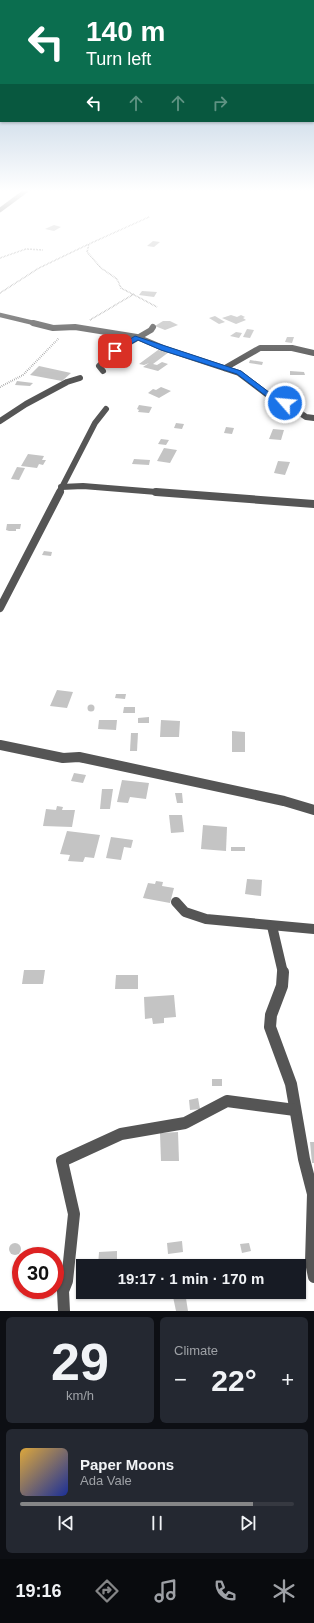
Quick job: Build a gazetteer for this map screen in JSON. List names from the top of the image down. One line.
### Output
{"page":{"turn":["140 m","Turn left"],"limit":"30","trip":"19:17 · 1 min · 170 m","tile":[["29","km/h"],"Climate"],"heat":["−","22°","+"],"song":["Paper Moons","Ada Vale"],"tabs":"19:16"}}
